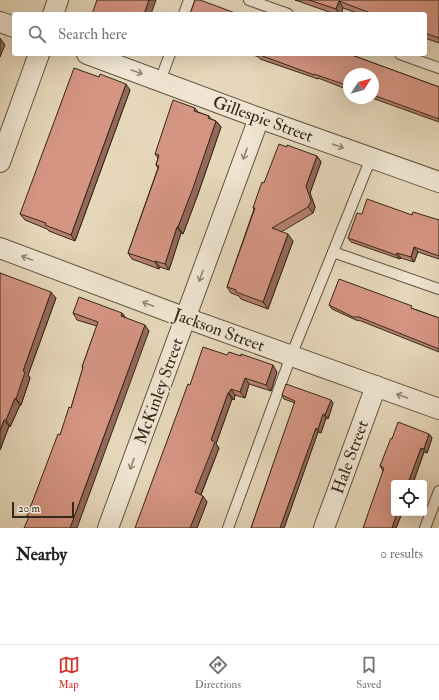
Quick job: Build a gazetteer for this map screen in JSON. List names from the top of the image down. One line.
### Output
{"streets":{"street":["Gillespie Street","Jackson Street","McKinley Street","Hale Street"]},"crossings":[["Gillespie Street","McKinley Street"],["Jackson Street","McKinley Street"],["Jackson Street","Hale Street"]],"one_way":["Gillespie Street","Jackson Street","McKinley Street"],"scale_bar":"20 m","north":"top right","page":{"search":"Search here","scale":"20 m","heading":["Nearby","0 results"],"nav":["Map","Directions","Saved"]}}
